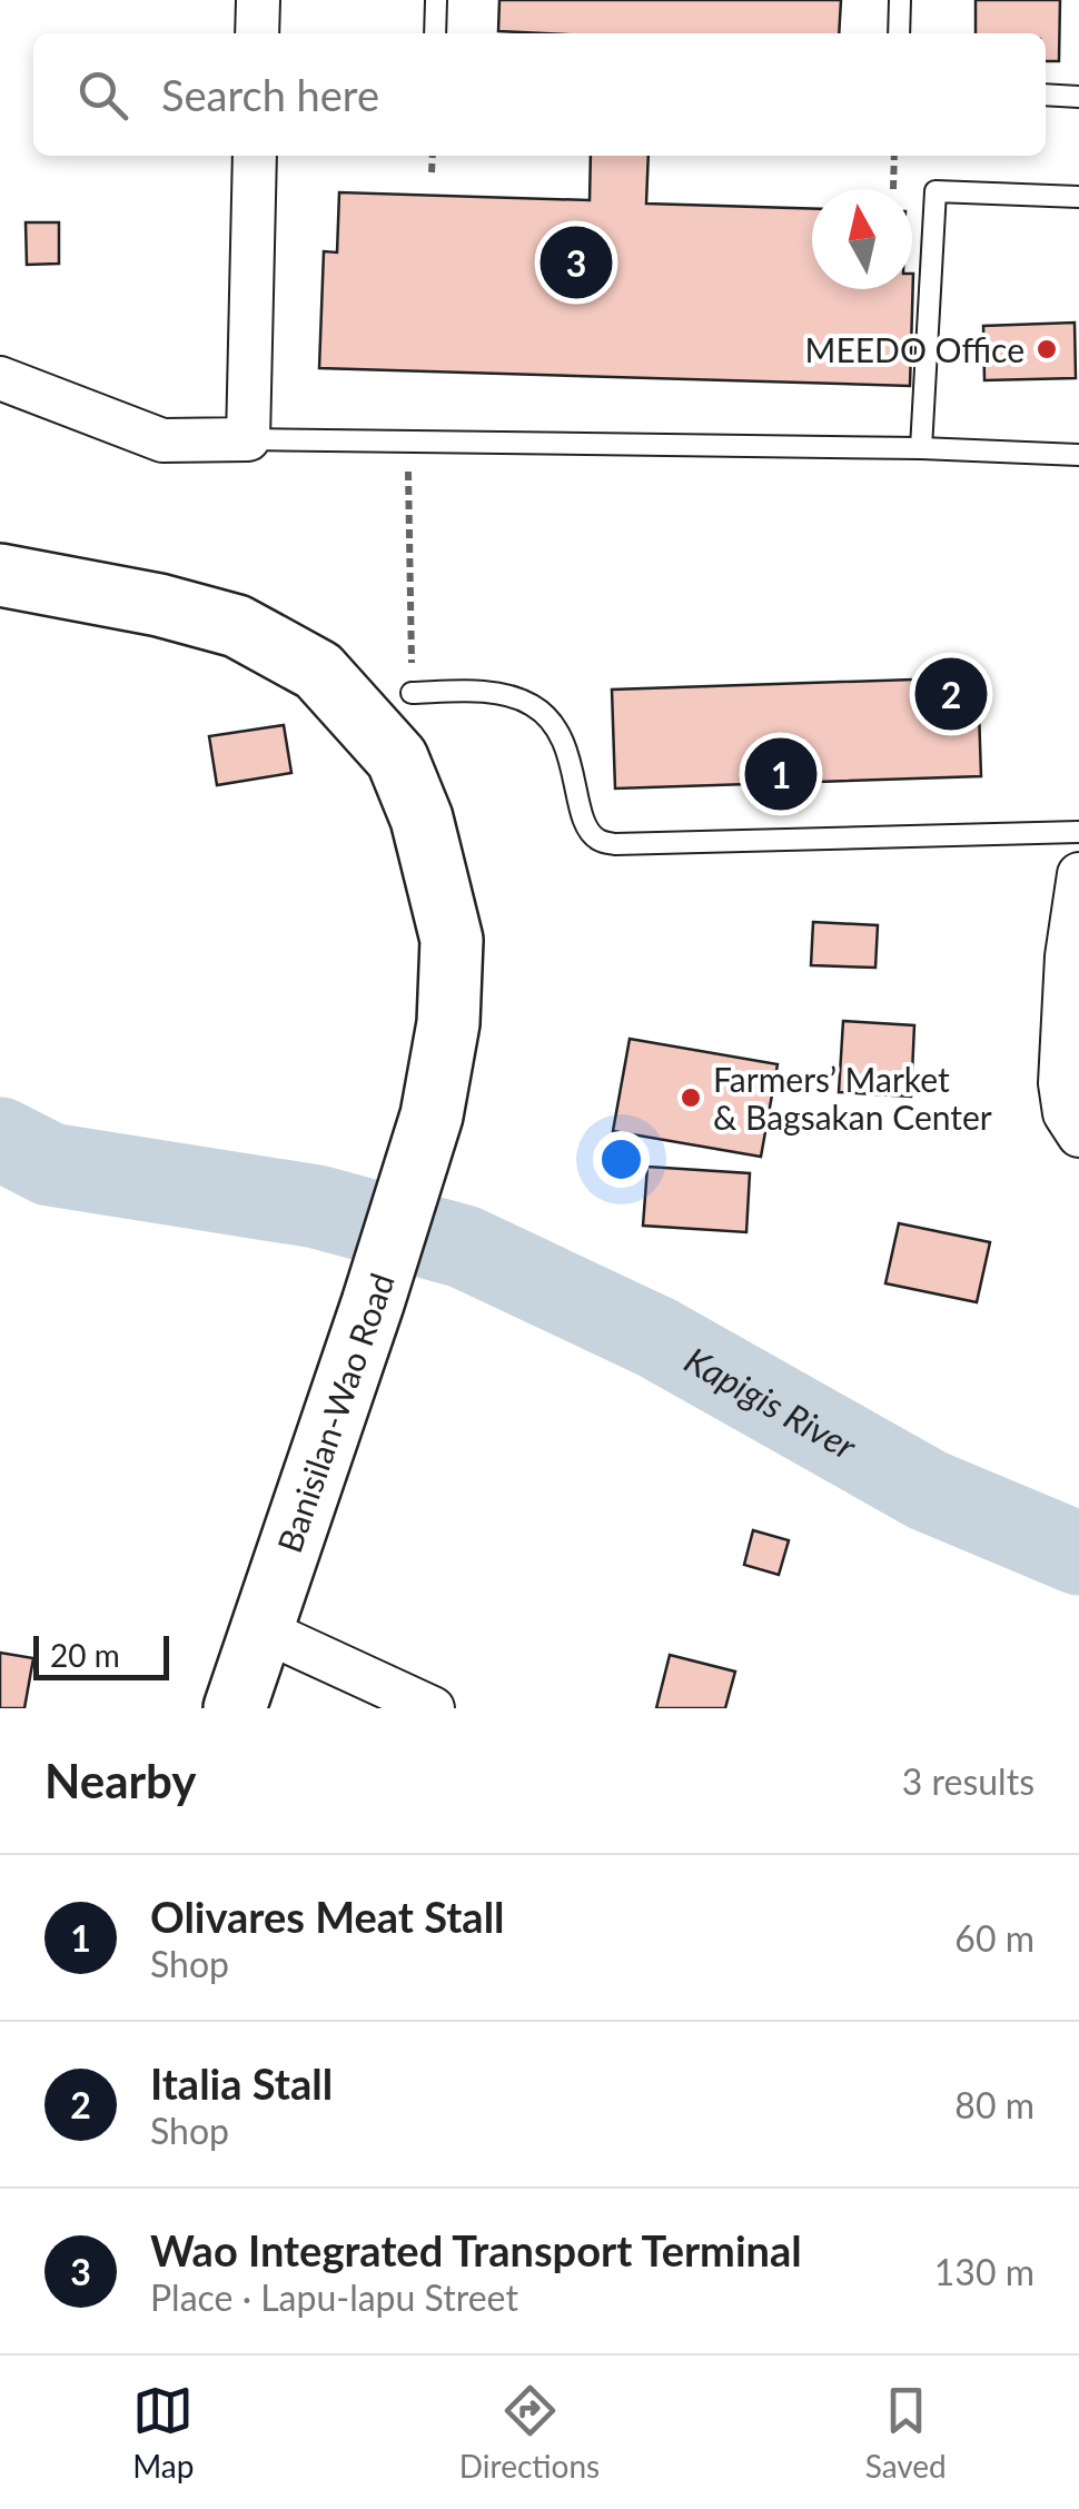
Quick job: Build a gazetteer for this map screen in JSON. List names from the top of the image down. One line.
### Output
{"streets":{"main road":["Banisilan-Wao Road"]},"water":["Kapigis River"],"places":["MEEDO Office","Farmers’ Market & Bagsakan Center"],"scale_bar":"20 m","north":"top","page":{"search":"Search here","pins":["3","2","1"],"scale":"20 m","heading":["Nearby","3 results"],"list":[{"mark":"1","name":"Olivares Meat Stall","note":"Shop","value":"60 m"},{"mark":"2","name":"Italia Stall","note":"Shop","value":"80 m"},{"mark":"3","name":"Wao Integrated Transport Terminal","note":"Place · Lapu-lapu Street","value":"130 m"}],"nav":["Map","Directions","Saved"]}}
